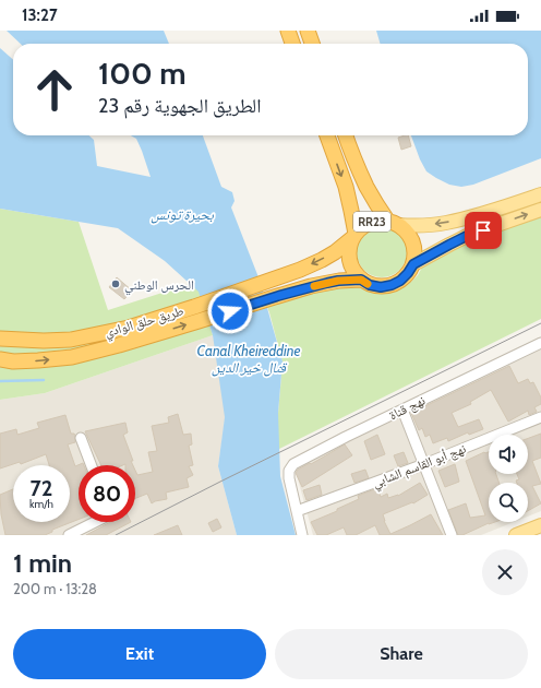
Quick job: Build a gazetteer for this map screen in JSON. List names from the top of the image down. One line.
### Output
{"streets":{"highway":["RR23","طريق حلق الوادي"],"street":["نهج قناة","نهج أبو القاسم الشابي"]},"crossings":[["RR23","طريق حلق الوادي"],["نهج قناة","نهج أبو القاسم الشابي"]],"water":["بحيرة تونس","Canal Kheireddine قنال خير الدين"],"places":["الحرس الوطني"],"page":{"status":"13:27","turn":["100 m","الطريق الجهوية رقم 23"],"speed":"72 km/h","limit":"80","heading":["1 min","200 m · 13:28"],"buttons":["Exit","Share"]}}
